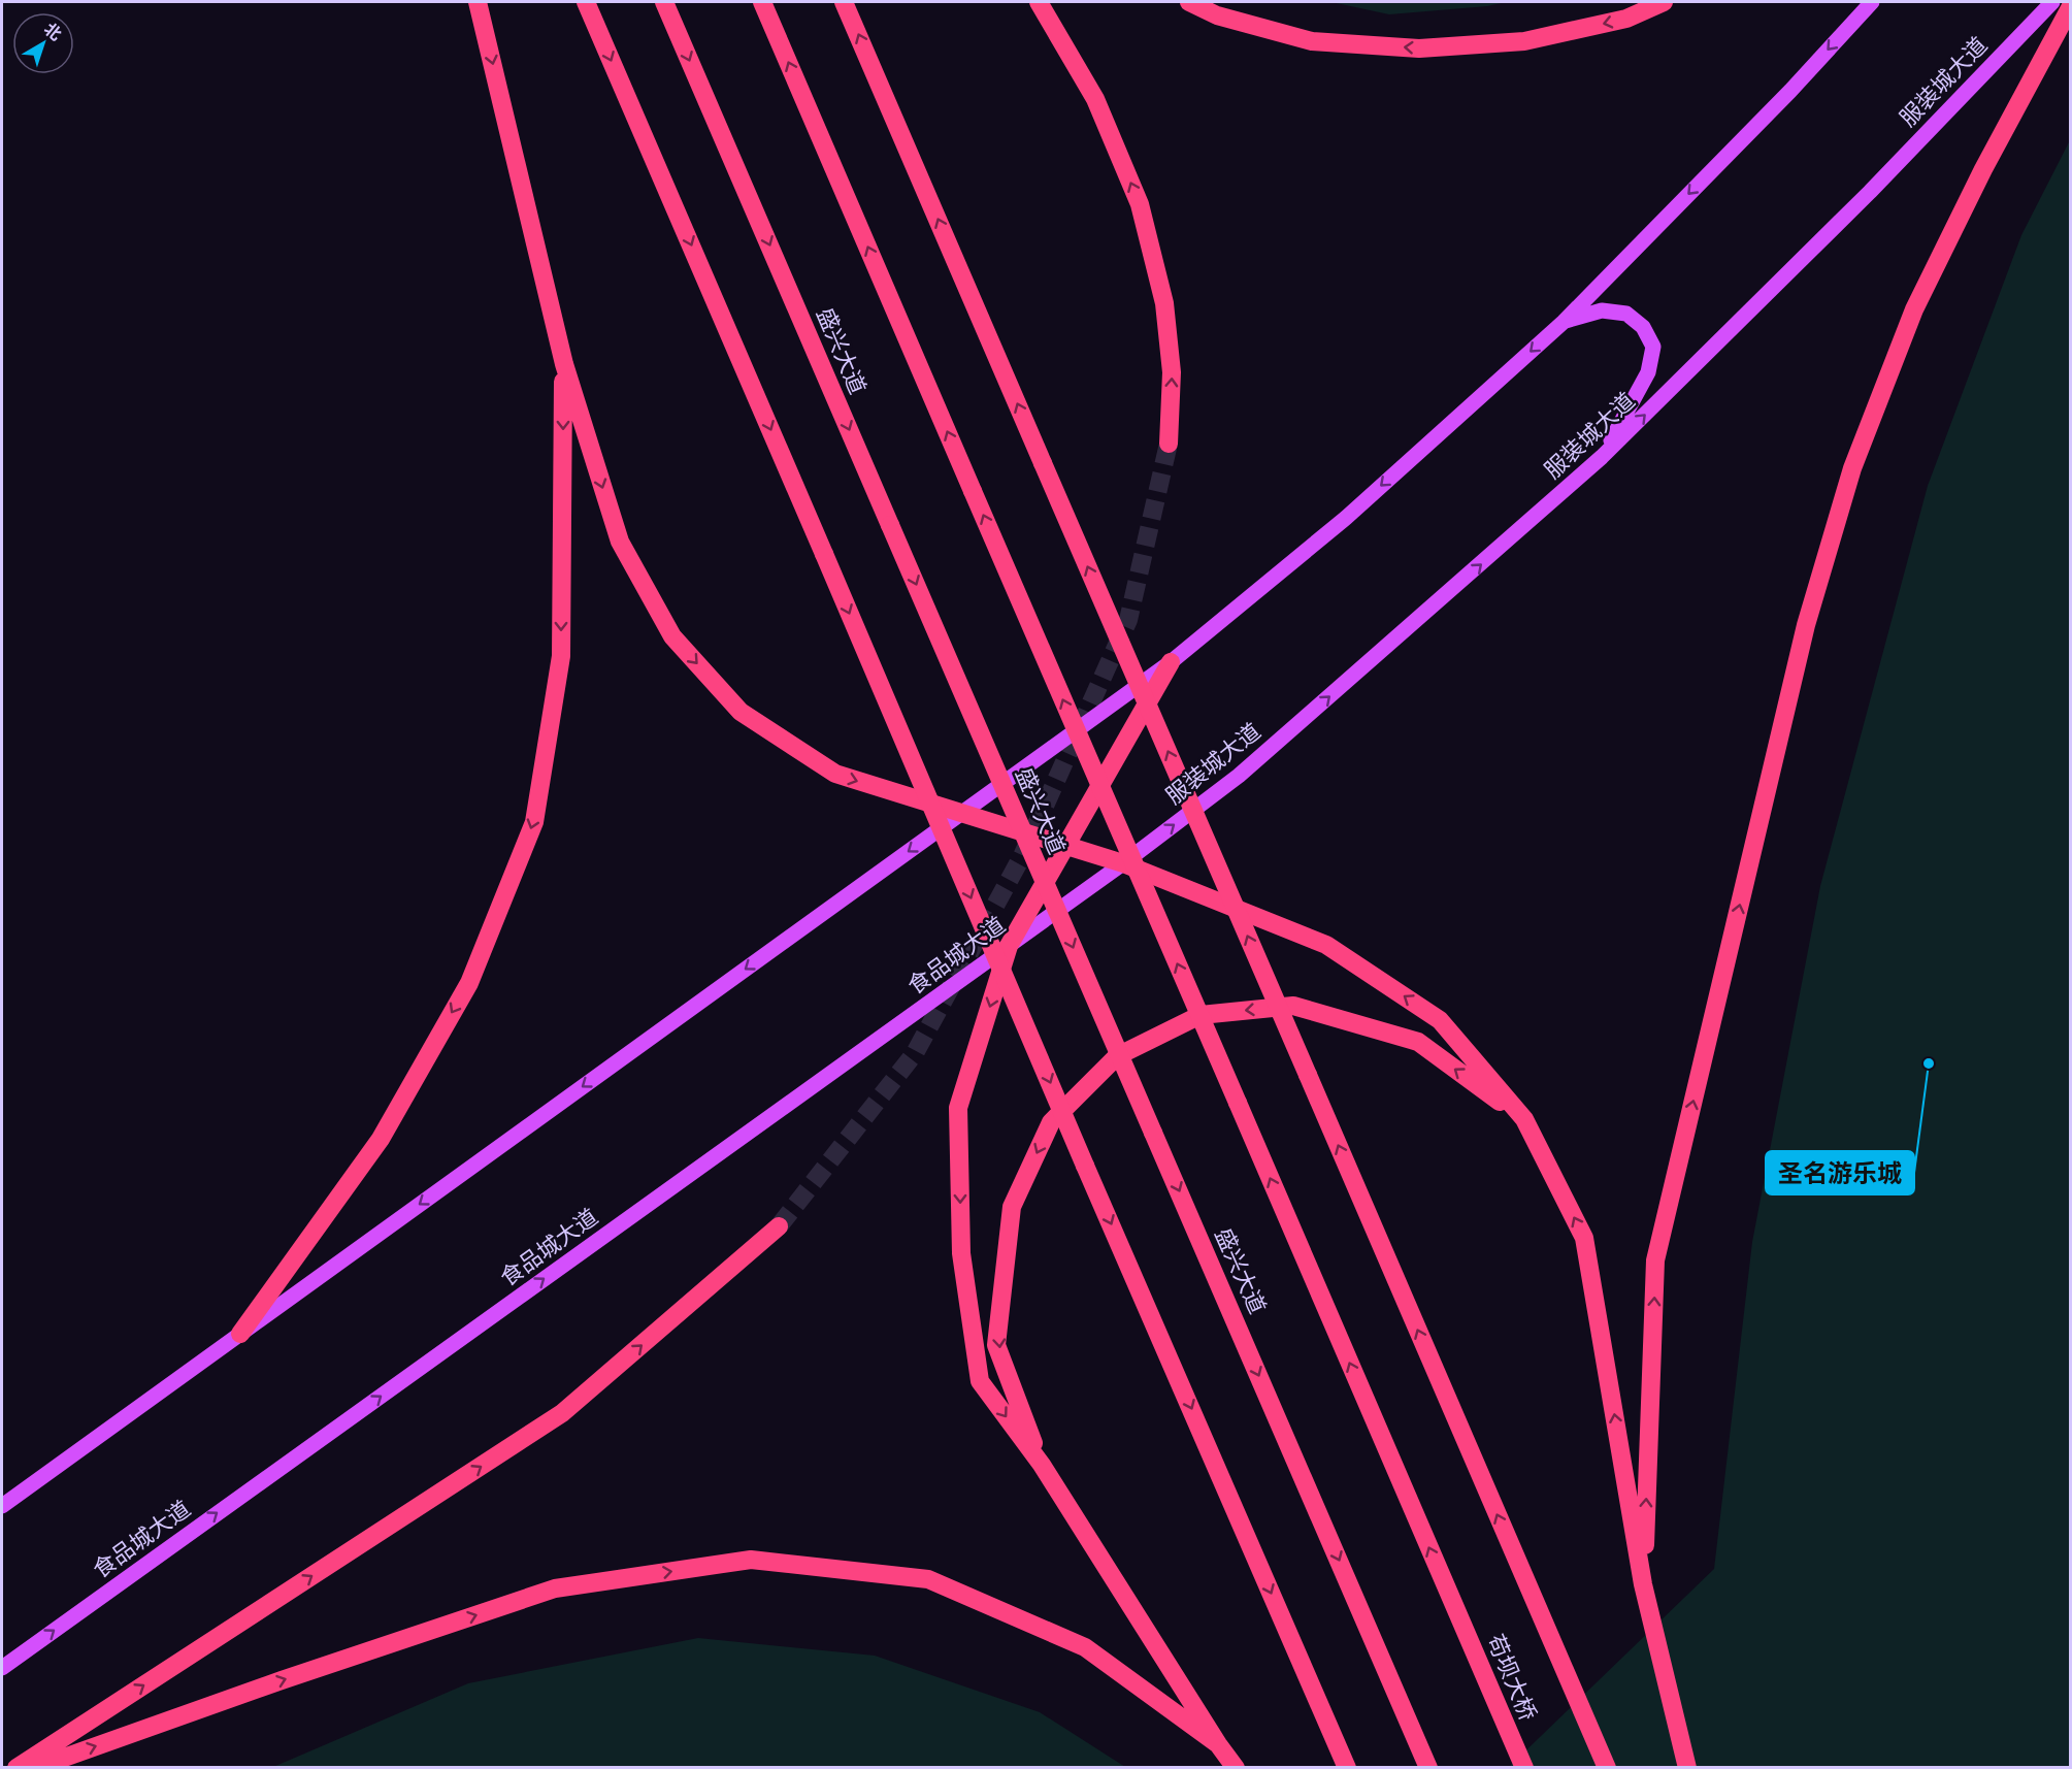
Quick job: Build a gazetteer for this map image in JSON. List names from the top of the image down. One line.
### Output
{"streets":{"highway":["盛兴大道","苟坝大桥"],"main road":["服装城大道","食品城大道"]},"crossings":[["服装城大道","食品城大道"]],"places":["圣名游乐城"],"north":"top right"}
